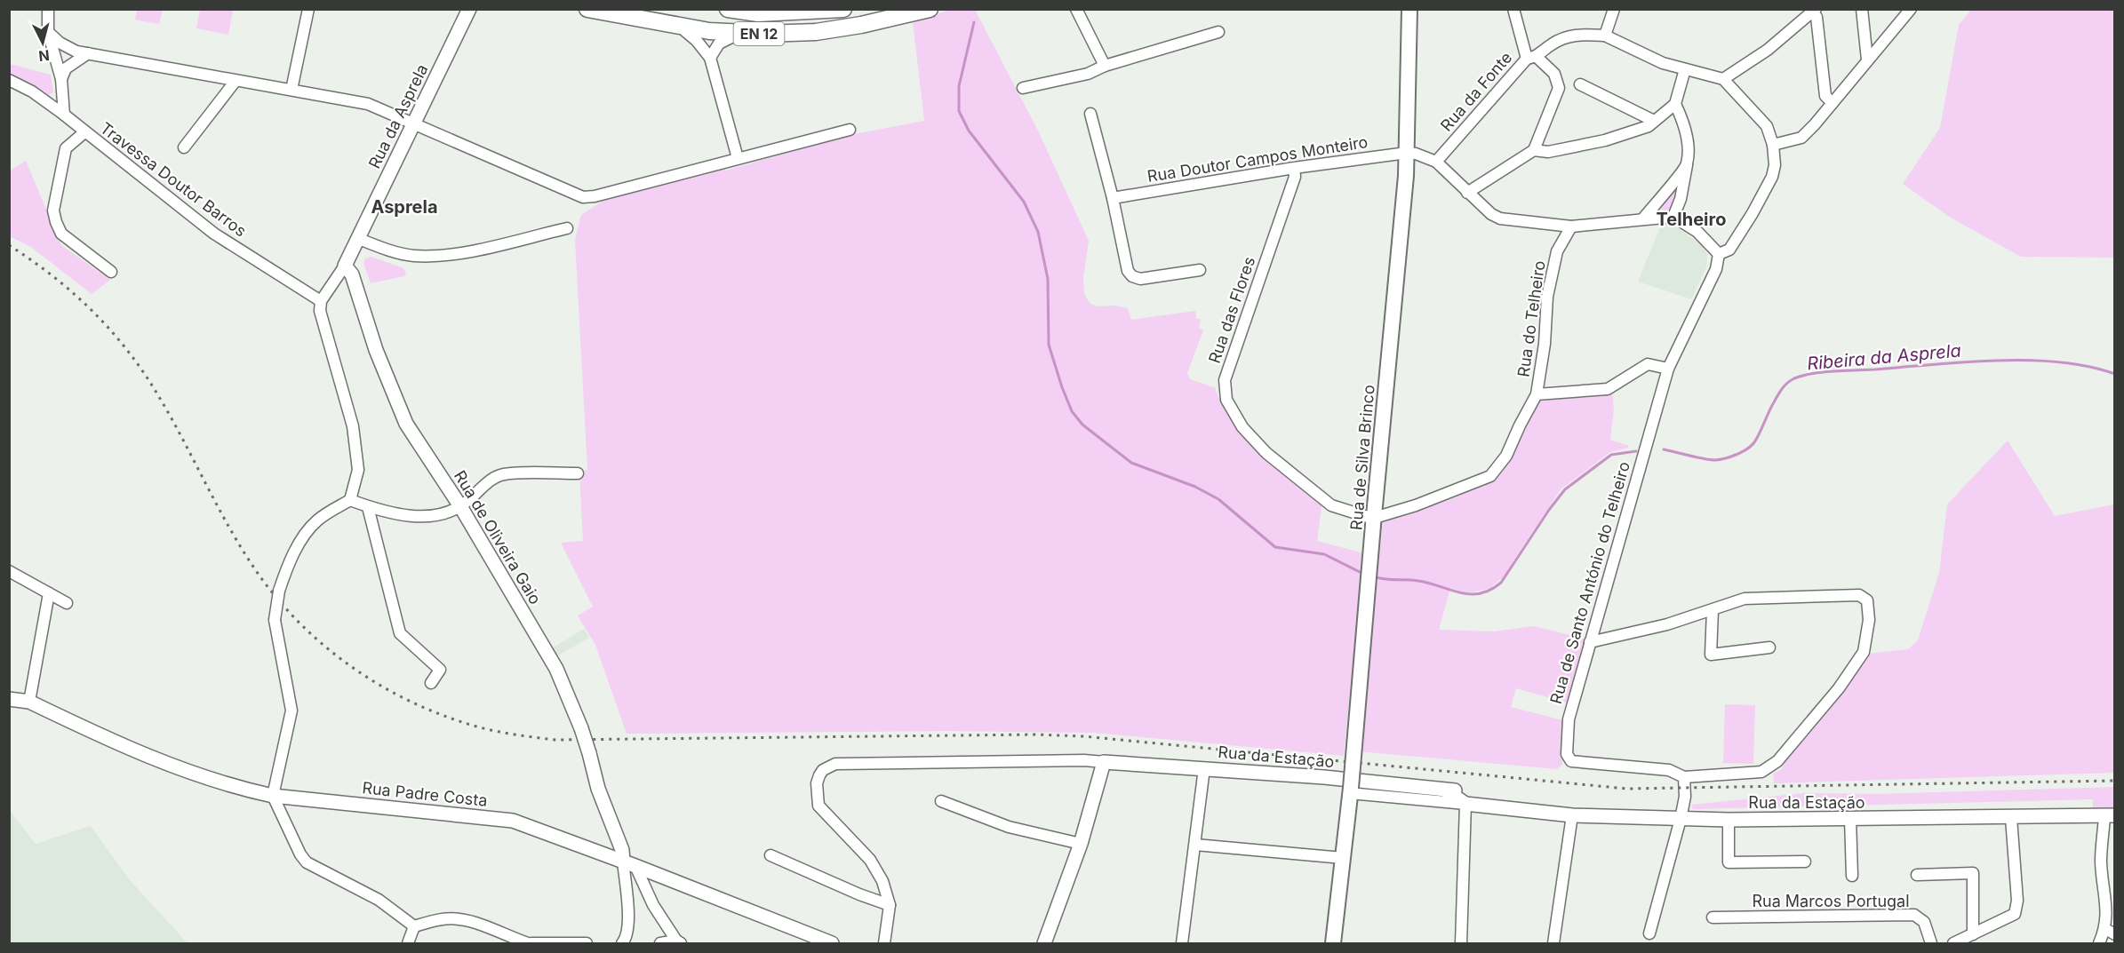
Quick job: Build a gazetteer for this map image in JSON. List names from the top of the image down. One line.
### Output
{"streets":{"main road":["EN 12","Rua de Silva Brinco"],"street":["Rua da Fonte","Rua da Asprela","Rua Doutor Campos Monteiro","Travessa Doutor Barros","Rua das Flores","Rua do Telheiro","Rua de Oliveira Gaio","Rua de Santo António do Telheiro","Rua da Estação","Rua Padre Costa","Rua Marcos Portugal"]},"crossings":[["Rua da Asprela","Rua de Oliveira Gaio"],["Rua Doutor Campos Monteiro","Rua das Flores"],["Rua Doutor Campos Monteiro","Rua de Silva Brinco"],["Rua das Flores","Rua do Telheiro"],["Rua das Flores","Rua de Silva Brinco"],["Rua do Telheiro","Rua de Silva Brinco"],["Rua de Silva Brinco","Rua da Estação"],["Rua de Oliveira Gaio","Rua Padre Costa"]],"districts":["Asprela","Telheiro"],"water":["Ribeira da Asprela"],"north":"bottom"}
